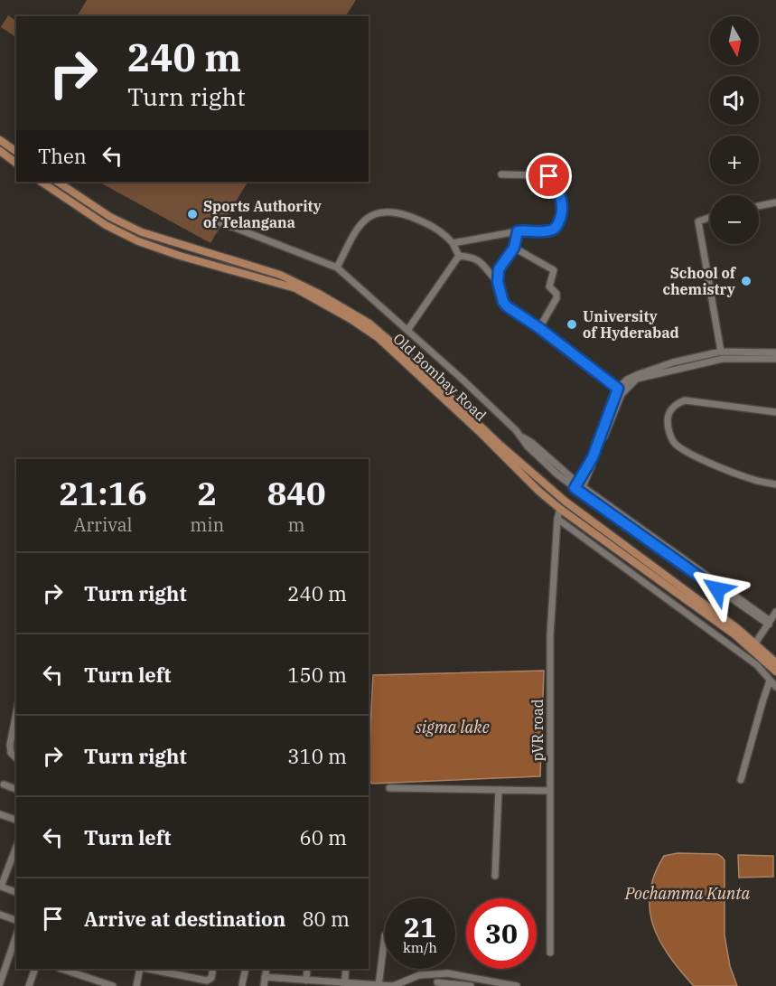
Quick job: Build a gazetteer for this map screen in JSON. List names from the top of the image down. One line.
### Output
{"streets":{"main road":["Old Bombay Road"],"street":["pVR road"]},"crossings":[["Old Bombay Road","pVR road"]],"water":["sigma lake","Pochamma Kunta"],"places":["Sports Authority of Telangana","School of chemistry","University of Hyderabad"],"north":"bottom","page":{"map_buttons":["+","−"],"turn":["240 m","Turn right"],"then":"Then","eta":["21:16","Arrival","2","min","840","m"],"list":[{"name":"Turn right","value":"240 m"},{"name":"Turn left","value":"150 m"},{"name":"Turn right","value":"310 m"},{"name":"Turn left","value":"60 m"},{"name":"Arrive at destination","value":"80 m"}],"speed":"21 km/h","limit":"30"}}
